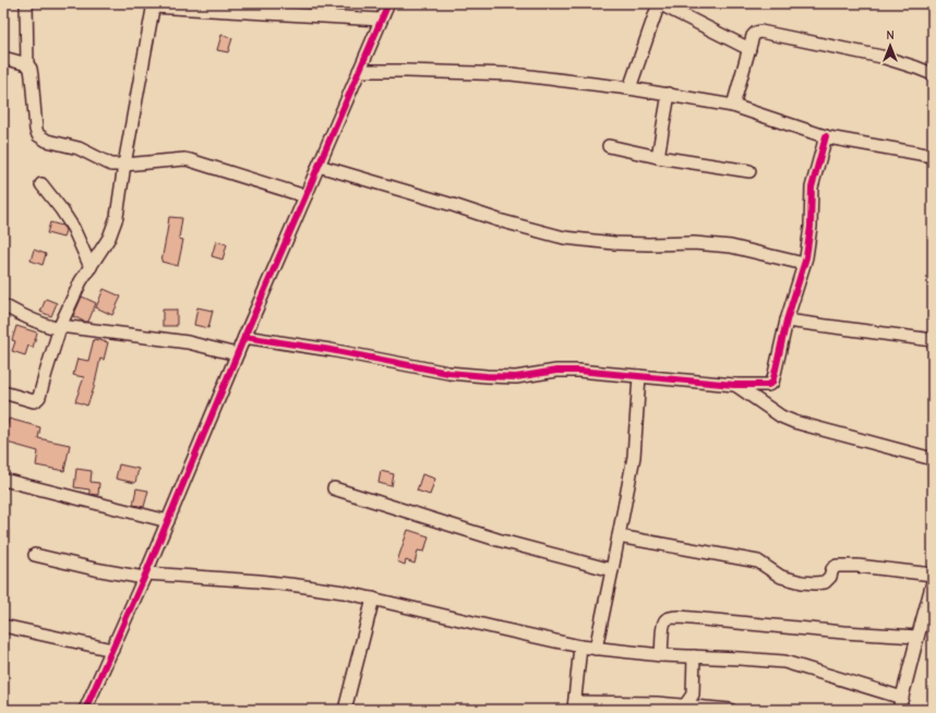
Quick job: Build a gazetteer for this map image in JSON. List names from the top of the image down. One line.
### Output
{"north":"top"}
